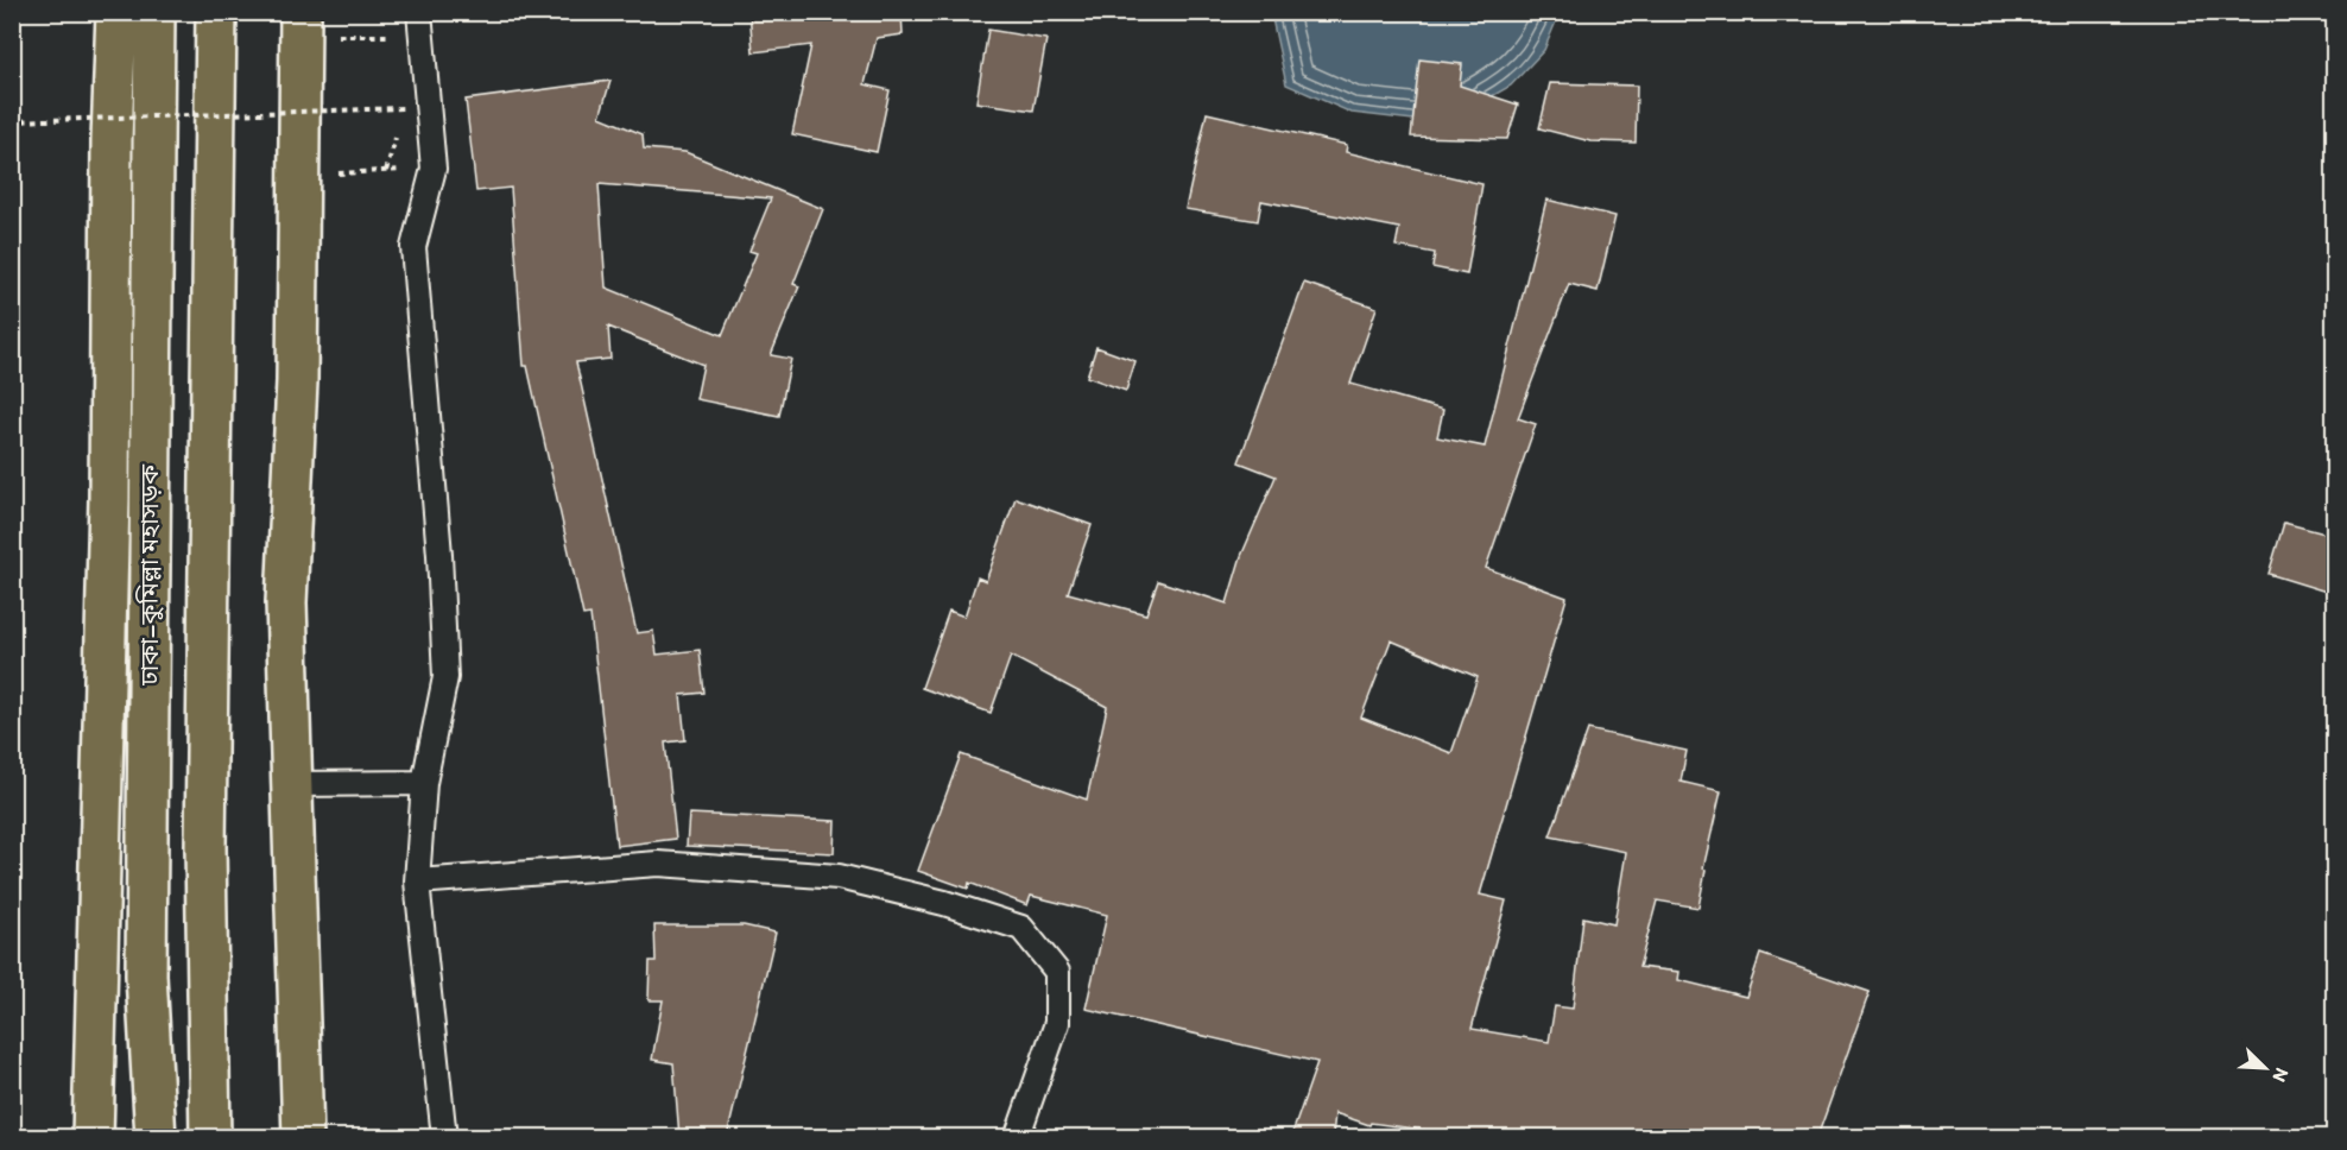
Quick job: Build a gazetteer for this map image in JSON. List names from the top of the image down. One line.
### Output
{"streets":{"highway":["ঢাকা–কুমিল্লা মহাসড়ক"]},"north":"bottom right"}
